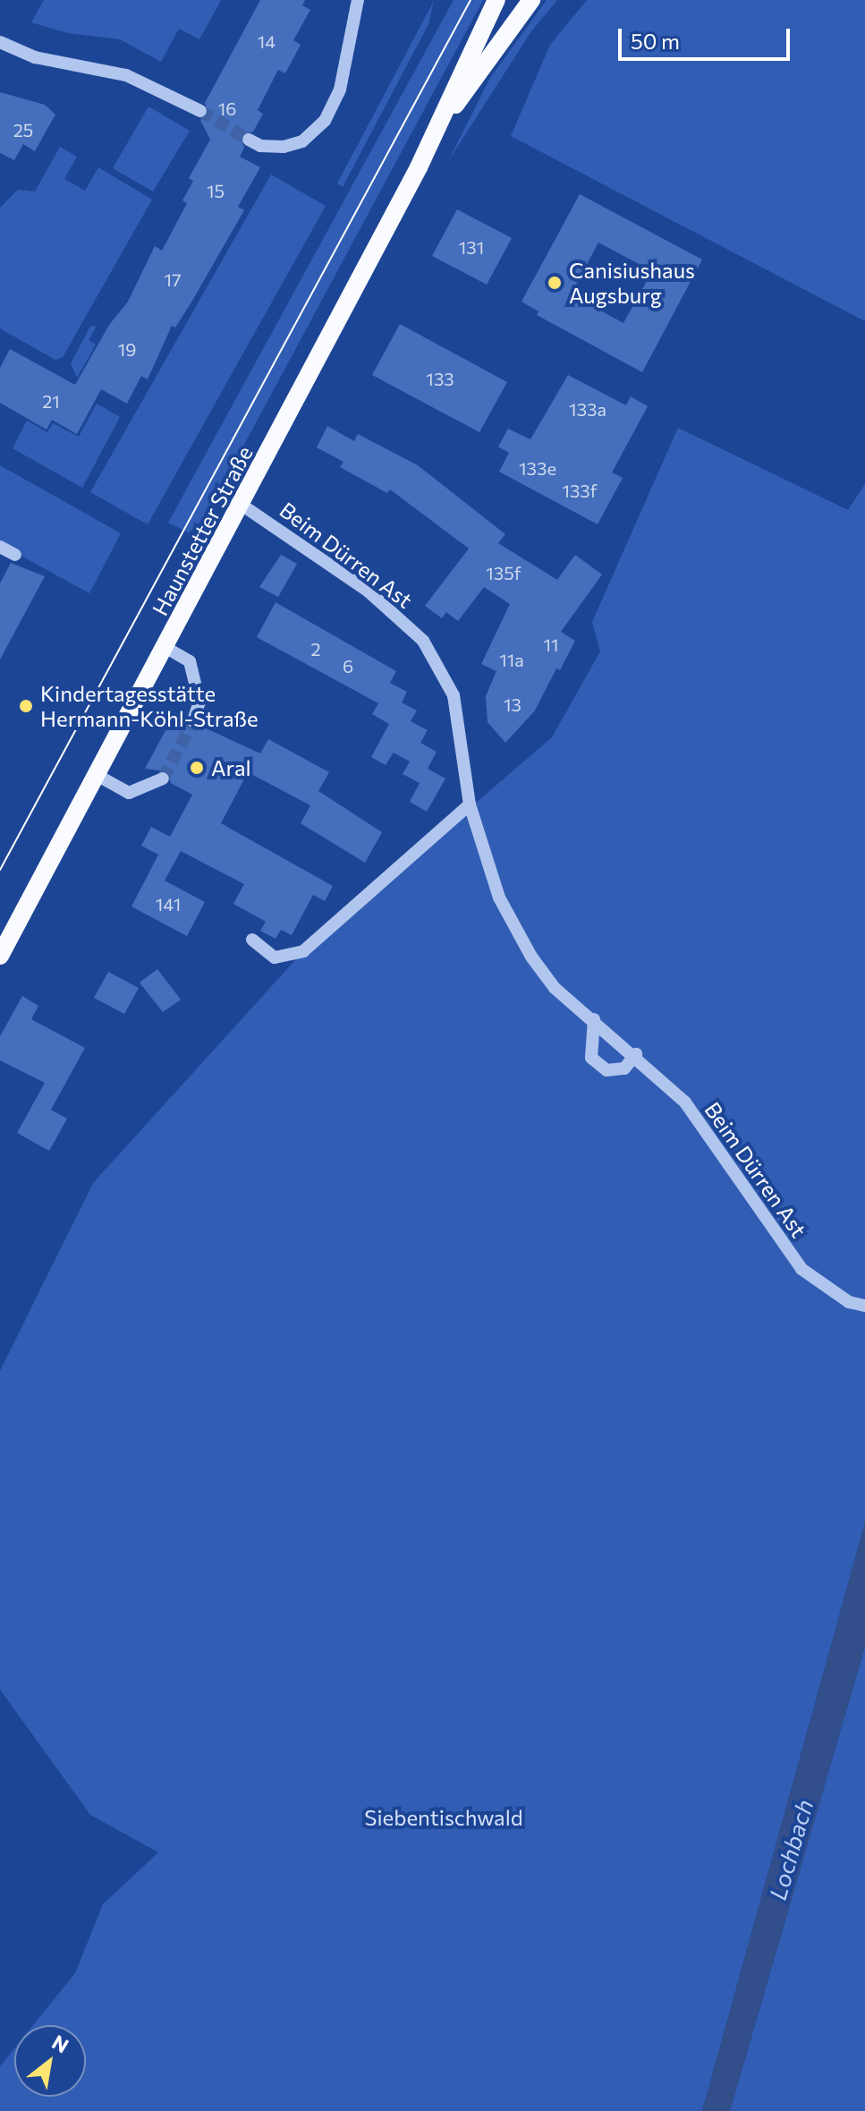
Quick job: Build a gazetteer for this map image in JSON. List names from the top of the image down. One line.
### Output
{"streets":{"main road":["Haunstetter Straße"],"street":["Beim Dürren Ast"]},"crossings":[["Haunstetter Straße","Beim Dürren Ast"]],"water":["Lochbach"],"parks":["Siebentischwald"],"places":["Canisiushaus Augsburg","Kindertagesstätte Hermann-Köhl-Straße","Aral"],"house_numbers":["14","16","25","15","131","17","19","133","21","133a","133e","133f","135f","11","2","11a","6","13","141"],"scale_bar":"50 m","north":"top right"}
